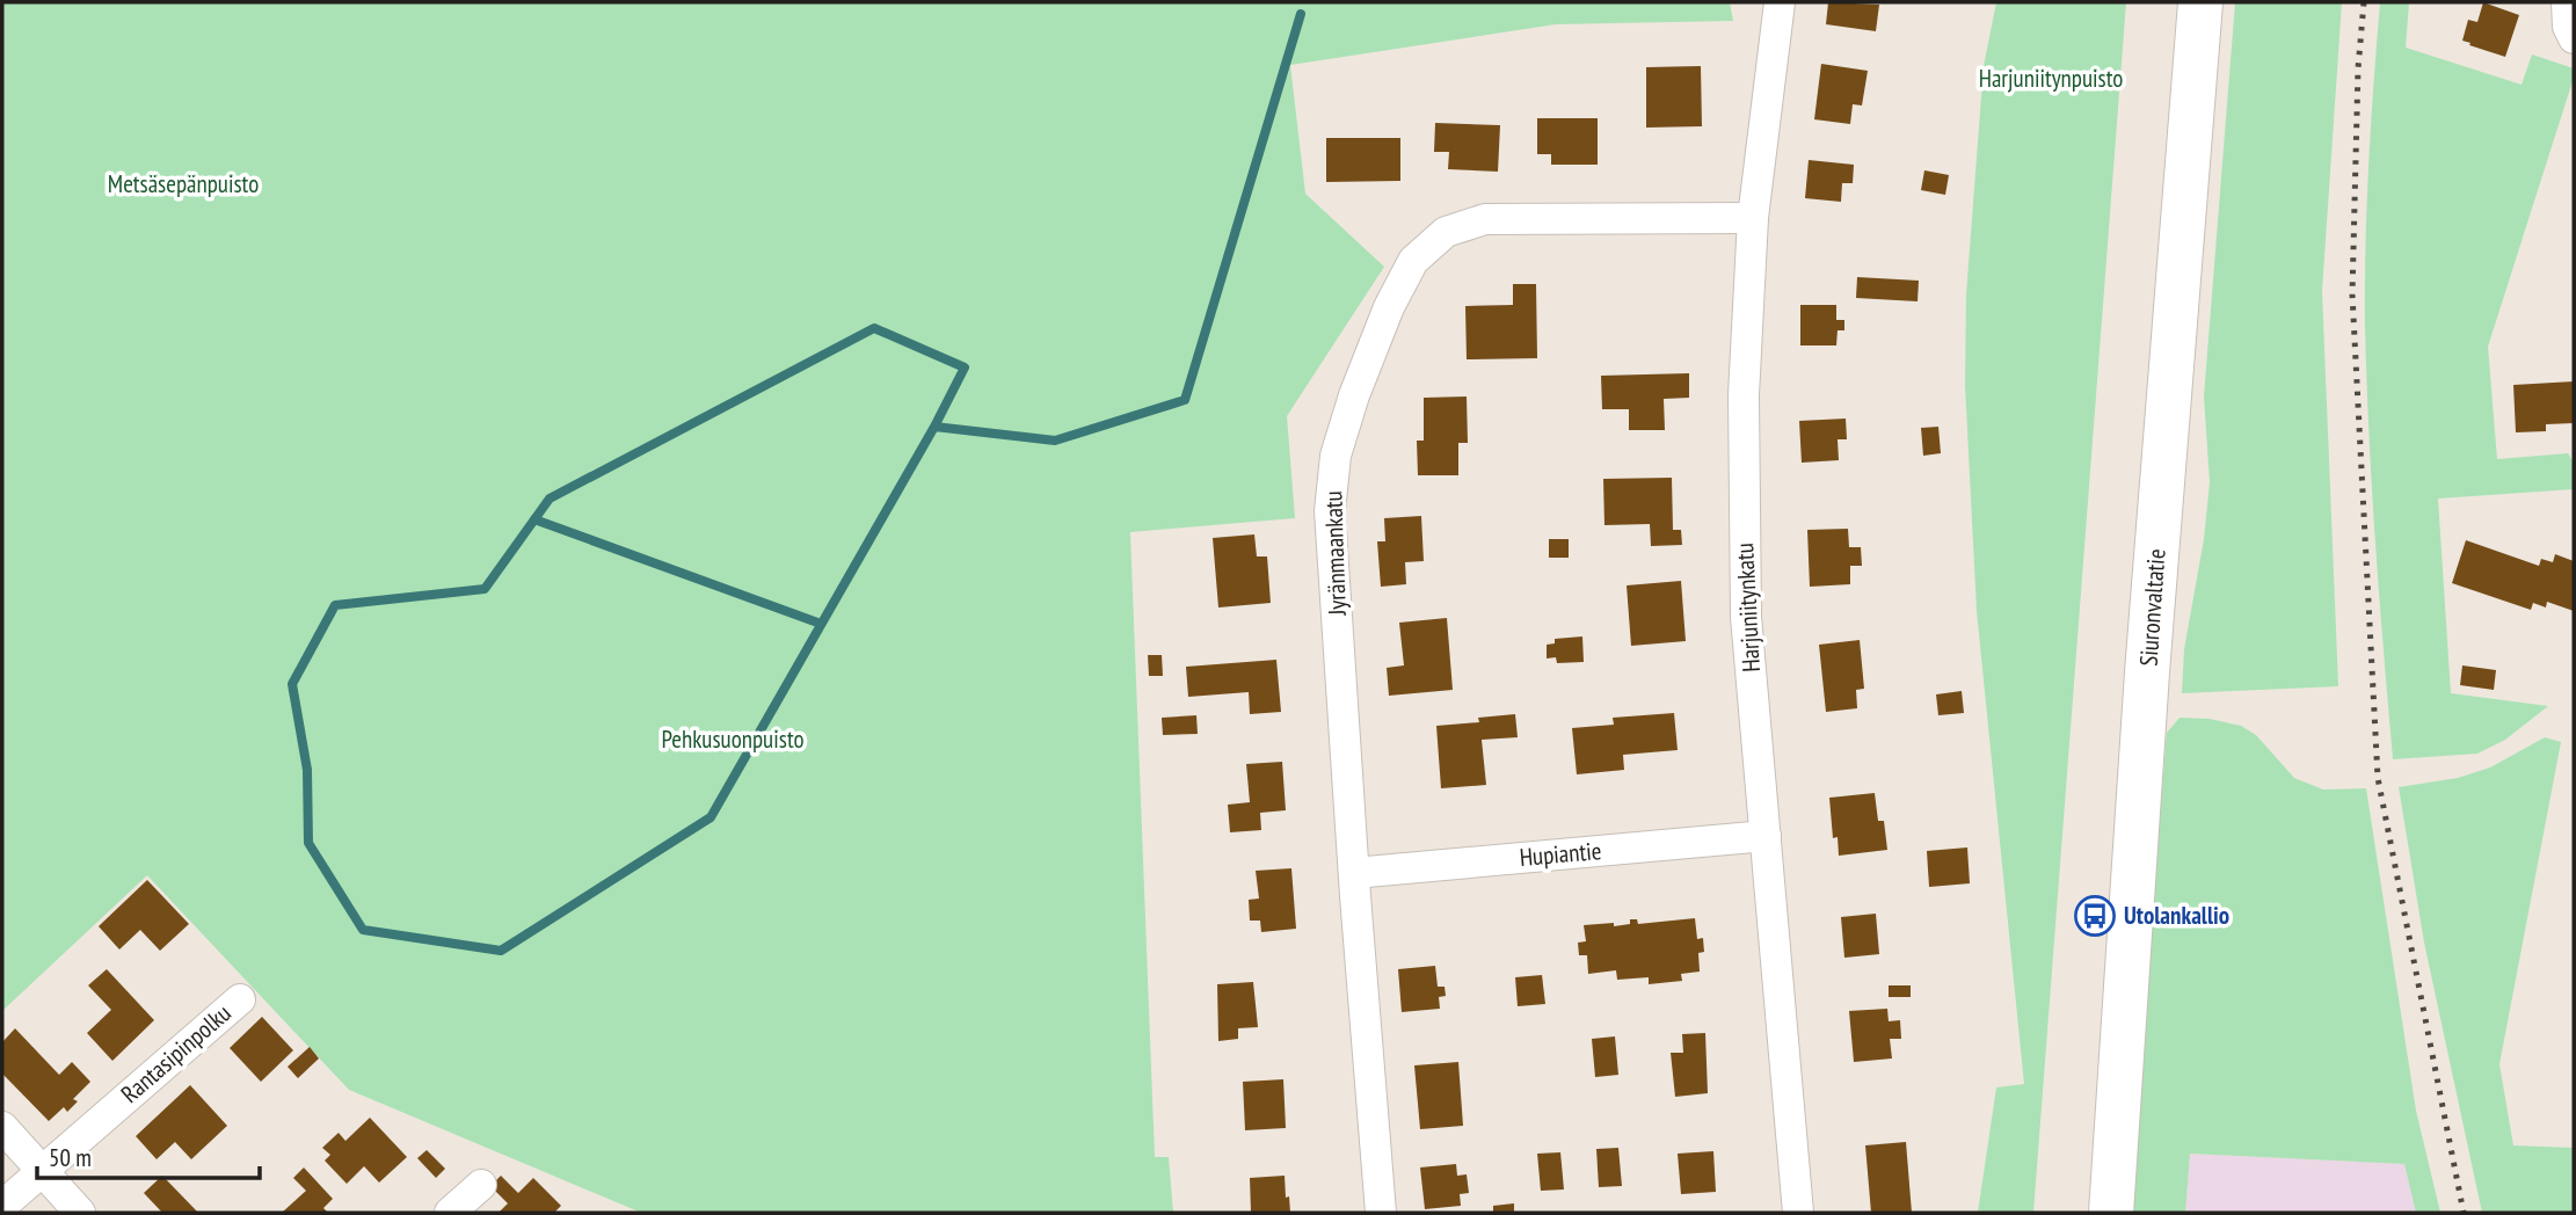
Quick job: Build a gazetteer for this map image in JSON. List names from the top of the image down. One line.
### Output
{"streets":{"main road":["Siuronvaltatie"],"street":["Jyränmaankatu","Harjuniitynkatu","Hupiantie","Rantasipinpolku"]},"crossings":[["Jyränmaankatu","Harjuniitynkatu"],["Jyränmaankatu","Hupiantie"],["Harjuniitynkatu","Hupiantie"]],"parks":["Harjuniitynpuisto","Metsäsepänpuisto","Pehkusuonpuisto"],"places":{"bus stop":["Utolankallio"]},"scale_bar":"50 m"}
